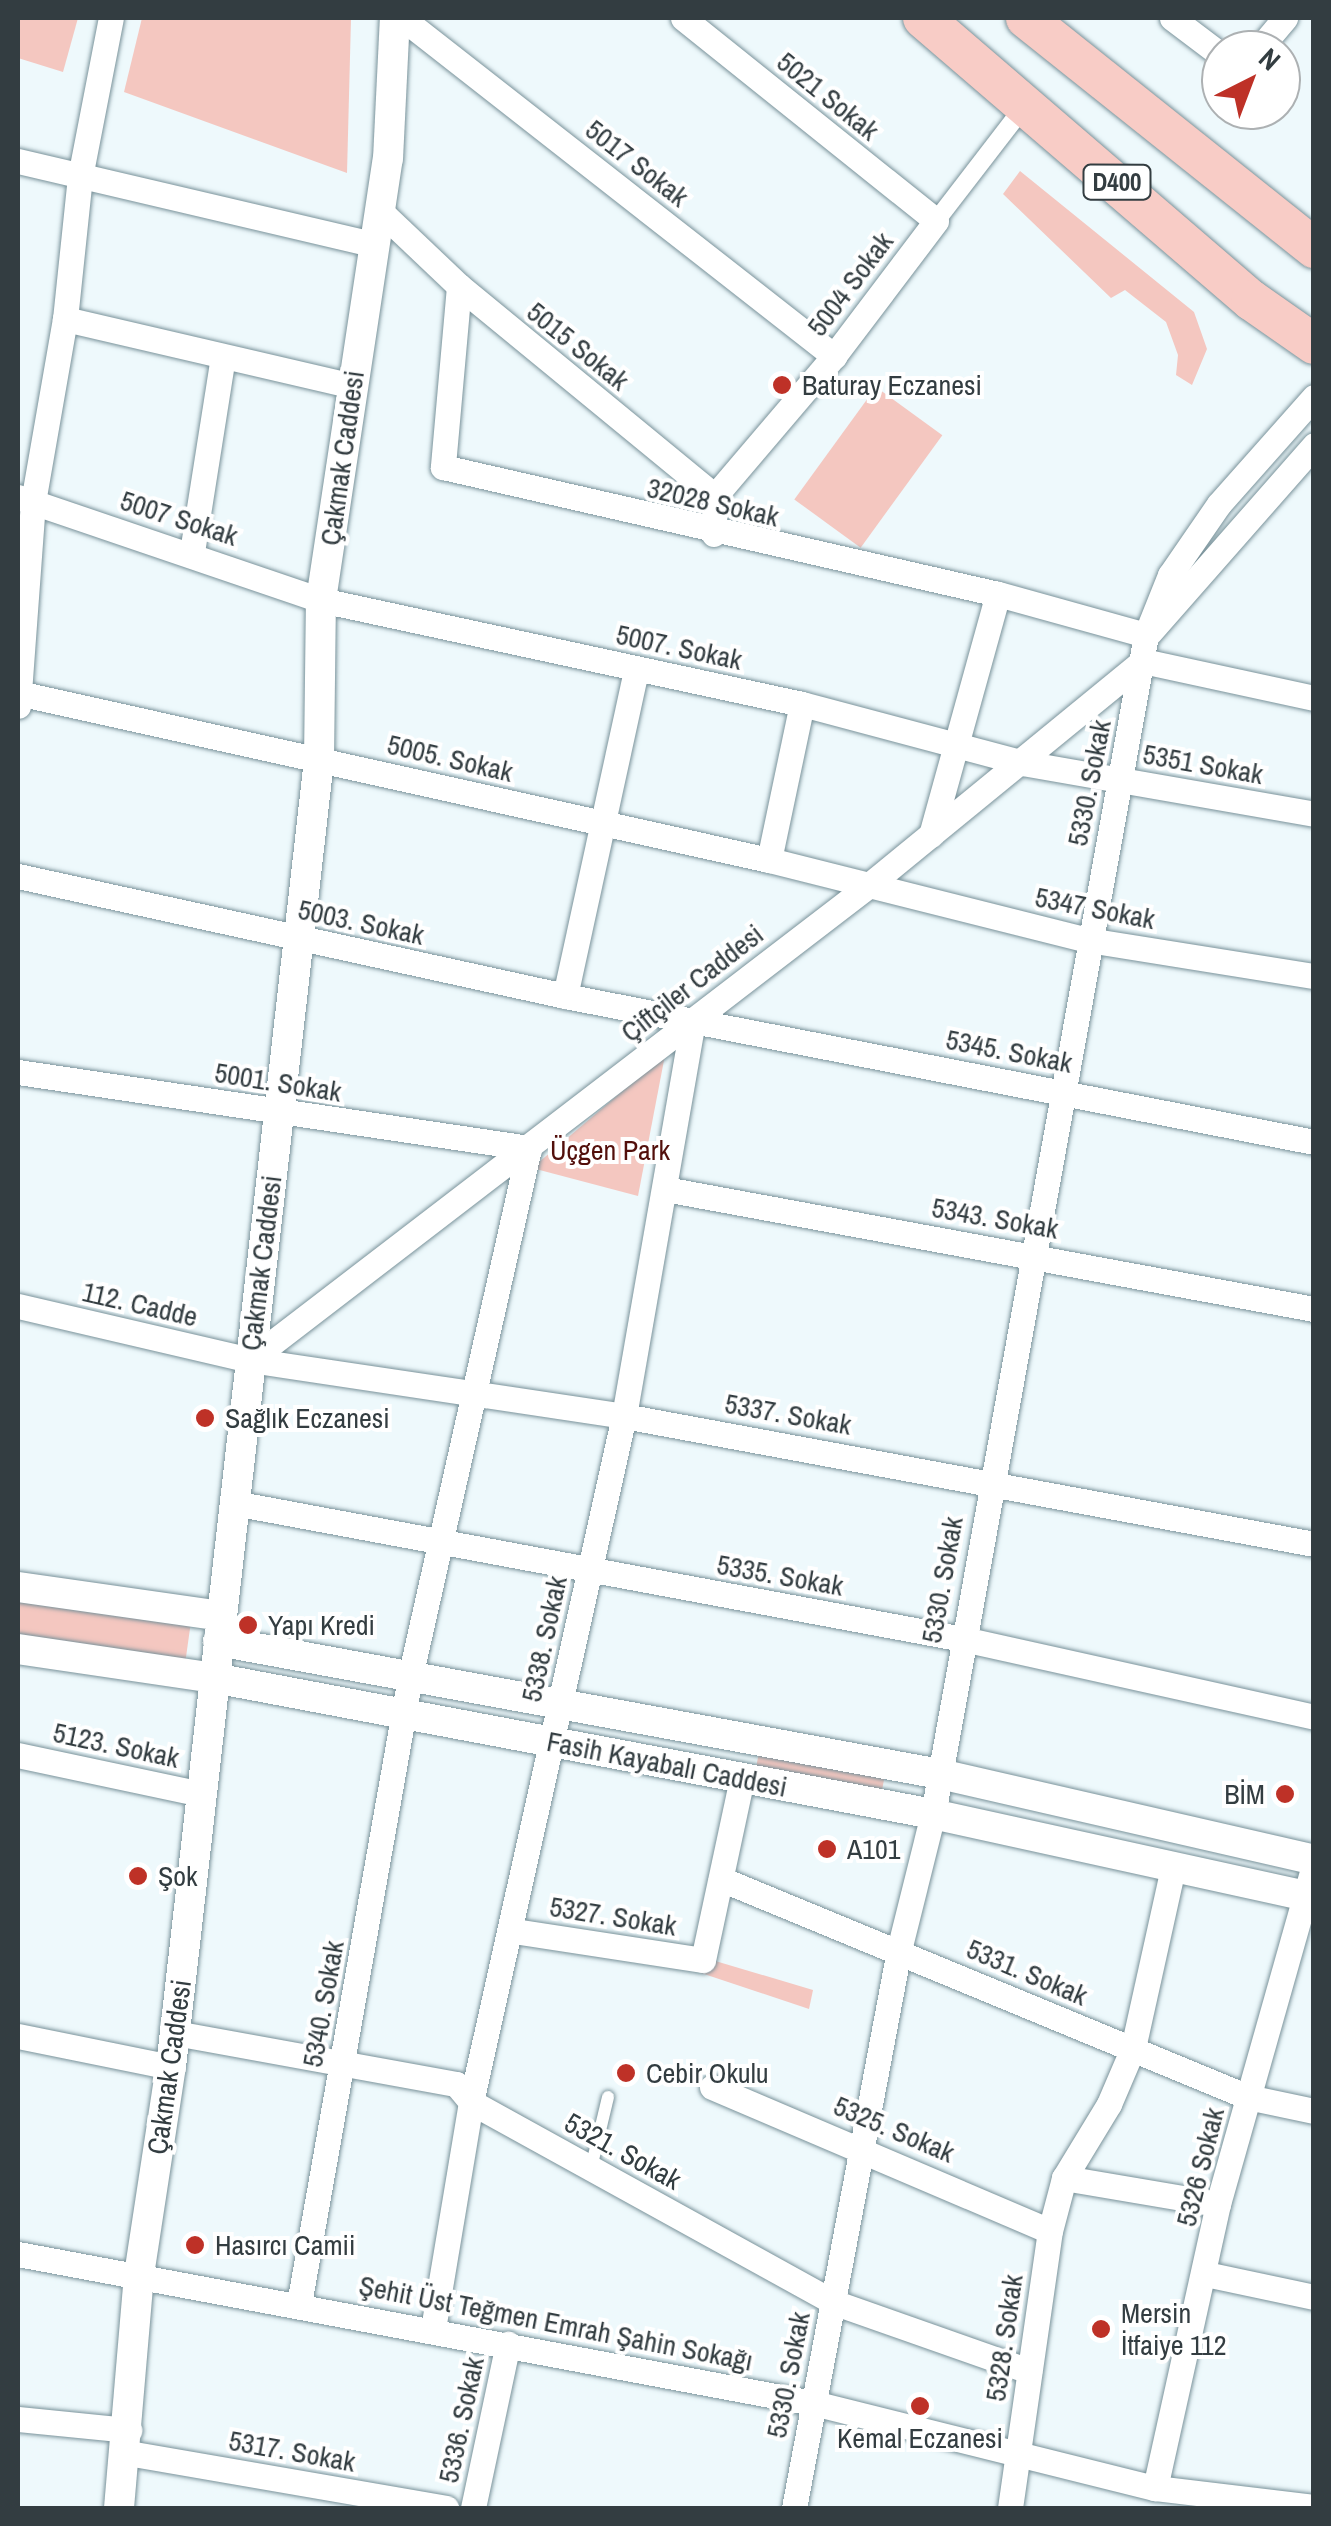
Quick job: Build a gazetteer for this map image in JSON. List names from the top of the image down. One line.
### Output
{"streets":{"highway":["D400"],"street":["5021 Sokak","5017 Sokak","5004 Sokak","5015 Sokak","Çakmak Caddesi","32028 Sokak","5007 Sokak","5007. Sokak","5005. Sokak","5351 Sokak","5330. Sokak","5347 Sokak","5003. Sokak","Çiftçiler Caddesi","5345. Sokak","5001. Sokak","5343. Sokak","112. Cadde","5337. Sokak","5335. Sokak","5338. Sokak","5123. Sokak","Fasih Kayabalı Caddesi","5327. Sokak","5331. Sokak","5340. Sokak","5325. Sokak","5321. Sokak","5326 Sokak","Şehit Üst Teğmen Emrah Şahin Sokağı","5328. Sokak","5336. Sokak","5317. Sokak"]},"crossings":[["5021 Sokak","5004 Sokak"],["5017 Sokak","5004 Sokak"],["5017 Sokak","Çakmak Caddesi"],["D400","5004 Sokak"],["5004 Sokak","5015 Sokak"],["5015 Sokak","Çakmak Caddesi"],["5015 Sokak","32028 Sokak"],["Çakmak Caddesi","5007 Sokak"],["Çakmak Caddesi","5007. Sokak"],["Çakmak Caddesi","5005. Sokak"],["Çakmak Caddesi","5003. Sokak"],["Çakmak Caddesi","Çiftçiler Caddesi"],["Çakmak Caddesi","5001. Sokak"],["Çakmak Caddesi","112. Cadde"],["Çakmak Caddesi","5337. Sokak"],["Çakmak Caddesi","5335. Sokak"],["Çakmak Caddesi","5123. Sokak"],["Çakmak Caddesi","Fasih Kayabalı Caddesi"],["Çakmak Caddesi","5321. Sokak"],["Çakmak Caddesi","Şehit Üst Teğmen Emrah Şahin Sokağı"],["Çakmak Caddesi","5317. Sokak"],["32028 Sokak","5330. Sokak"],["32028 Sokak","Çiftçiler Caddesi"],["5007 Sokak","5007. Sokak"],["5007. Sokak","5351 Sokak"],["5007. Sokak","Çiftçiler Caddesi"],["5005. Sokak","5347 Sokak"],["5005. Sokak","Çiftçiler Caddesi"],["5351 Sokak","5330. Sokak"],["5351 Sokak","Çiftçiler Caddesi"],["5330. Sokak","5347 Sokak"],["5330. Sokak","Çiftçiler Caddesi"],["5330. Sokak","5345. Sokak"],["5330. Sokak","5343. Sokak"],["5330. Sokak","5337. Sokak"],["5330. Sokak","5335. Sokak"],["5330. Sokak","Fasih Kayabalı Caddesi"],["5330. Sokak","5331. Sokak"],["5330. Sokak","5325. Sokak"],["5330. Sokak","5321. Sokak"],["5330. Sokak","Şehit Üst Teğmen Emrah Şahin Sokağı"],["5347 Sokak","Çiftçiler Caddesi"],["5003. Sokak","Çiftçiler Caddesi"],["5003. Sokak","5345. Sokak"],["5003. Sokak","5338. Sokak"],["Çiftçiler Caddesi","5345. Sokak"],["Çiftçiler Caddesi","5001. Sokak"],["Çiftçiler Caddesi","112. Cadde"],["Çiftçiler Caddesi","5337. Sokak"],["Çiftçiler Caddesi","5338. Sokak"],["Çiftçiler Caddesi","5340. Sokak"],["5345. Sokak","5338. Sokak"],["5001. Sokak","5340. Sokak"],["5343. Sokak","5338. Sokak"],["112. Cadde","5337. Sokak"],["5337. Sokak","5338. Sokak"],["5337. Sokak","5340. Sokak"],["5335. Sokak","5338. Sokak"],["5335. Sokak","5340. Sokak"],["5338. Sokak","Fasih Kayabalı Caddesi"],["5338. Sokak","5327. Sokak"],["5338. Sokak","5321. Sokak"],["5338. Sokak","Şehit Üst Teğmen Emrah Şahin Sokağı"],["Fasih Kayabalı Caddesi","5340. Sokak"],["Fasih Kayabalı Caddesi","5326 Sokak"],["Fasih Kayabalı Caddesi","5328. Sokak"],["5327. Sokak","5331. Sokak"],["5331. Sokak","5326 Sokak"],["5331. Sokak","5328. Sokak"],["5340. Sokak","5321. Sokak"],["5340. Sokak","Şehit Üst Teğmen Emrah Şahin Sokağı"],["5325. Sokak","5328. Sokak"],["5321. Sokak","5328. Sokak"],["5326 Sokak","Şehit Üst Teğmen Emrah Şahin Sokağı"],["Şehit Üst Teğmen Emrah Şahin Sokağı","5328. Sokak"],["Şehit Üst Teğmen Emrah Şahin Sokağı","5336. Sokak"]],"parks":["Üçgen Park"],"places":["Baturay Eczanesi","Sağlık Eczanesi","Yapı Kredi","BİM","A101","Şok","Cebir Okulu","Hasırcı Camii","Mersin İtfaiye 112","Kemal Eczanesi"],"north":"top right"}
